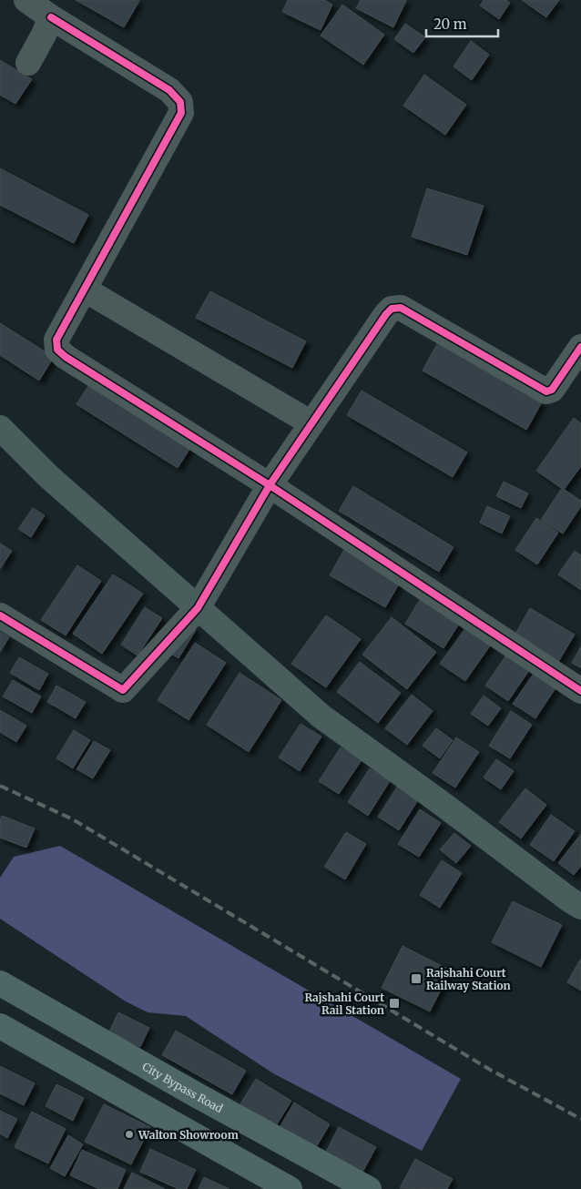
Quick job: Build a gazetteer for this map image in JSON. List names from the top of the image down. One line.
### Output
{"streets":{"main road":["City Bypass Road"]},"places":{"transit":["Rajshahi Court Railway Station","Rajshahi Court Rail Station"],"other":["Walton Showroom"]},"scale_bar":"20 m"}
